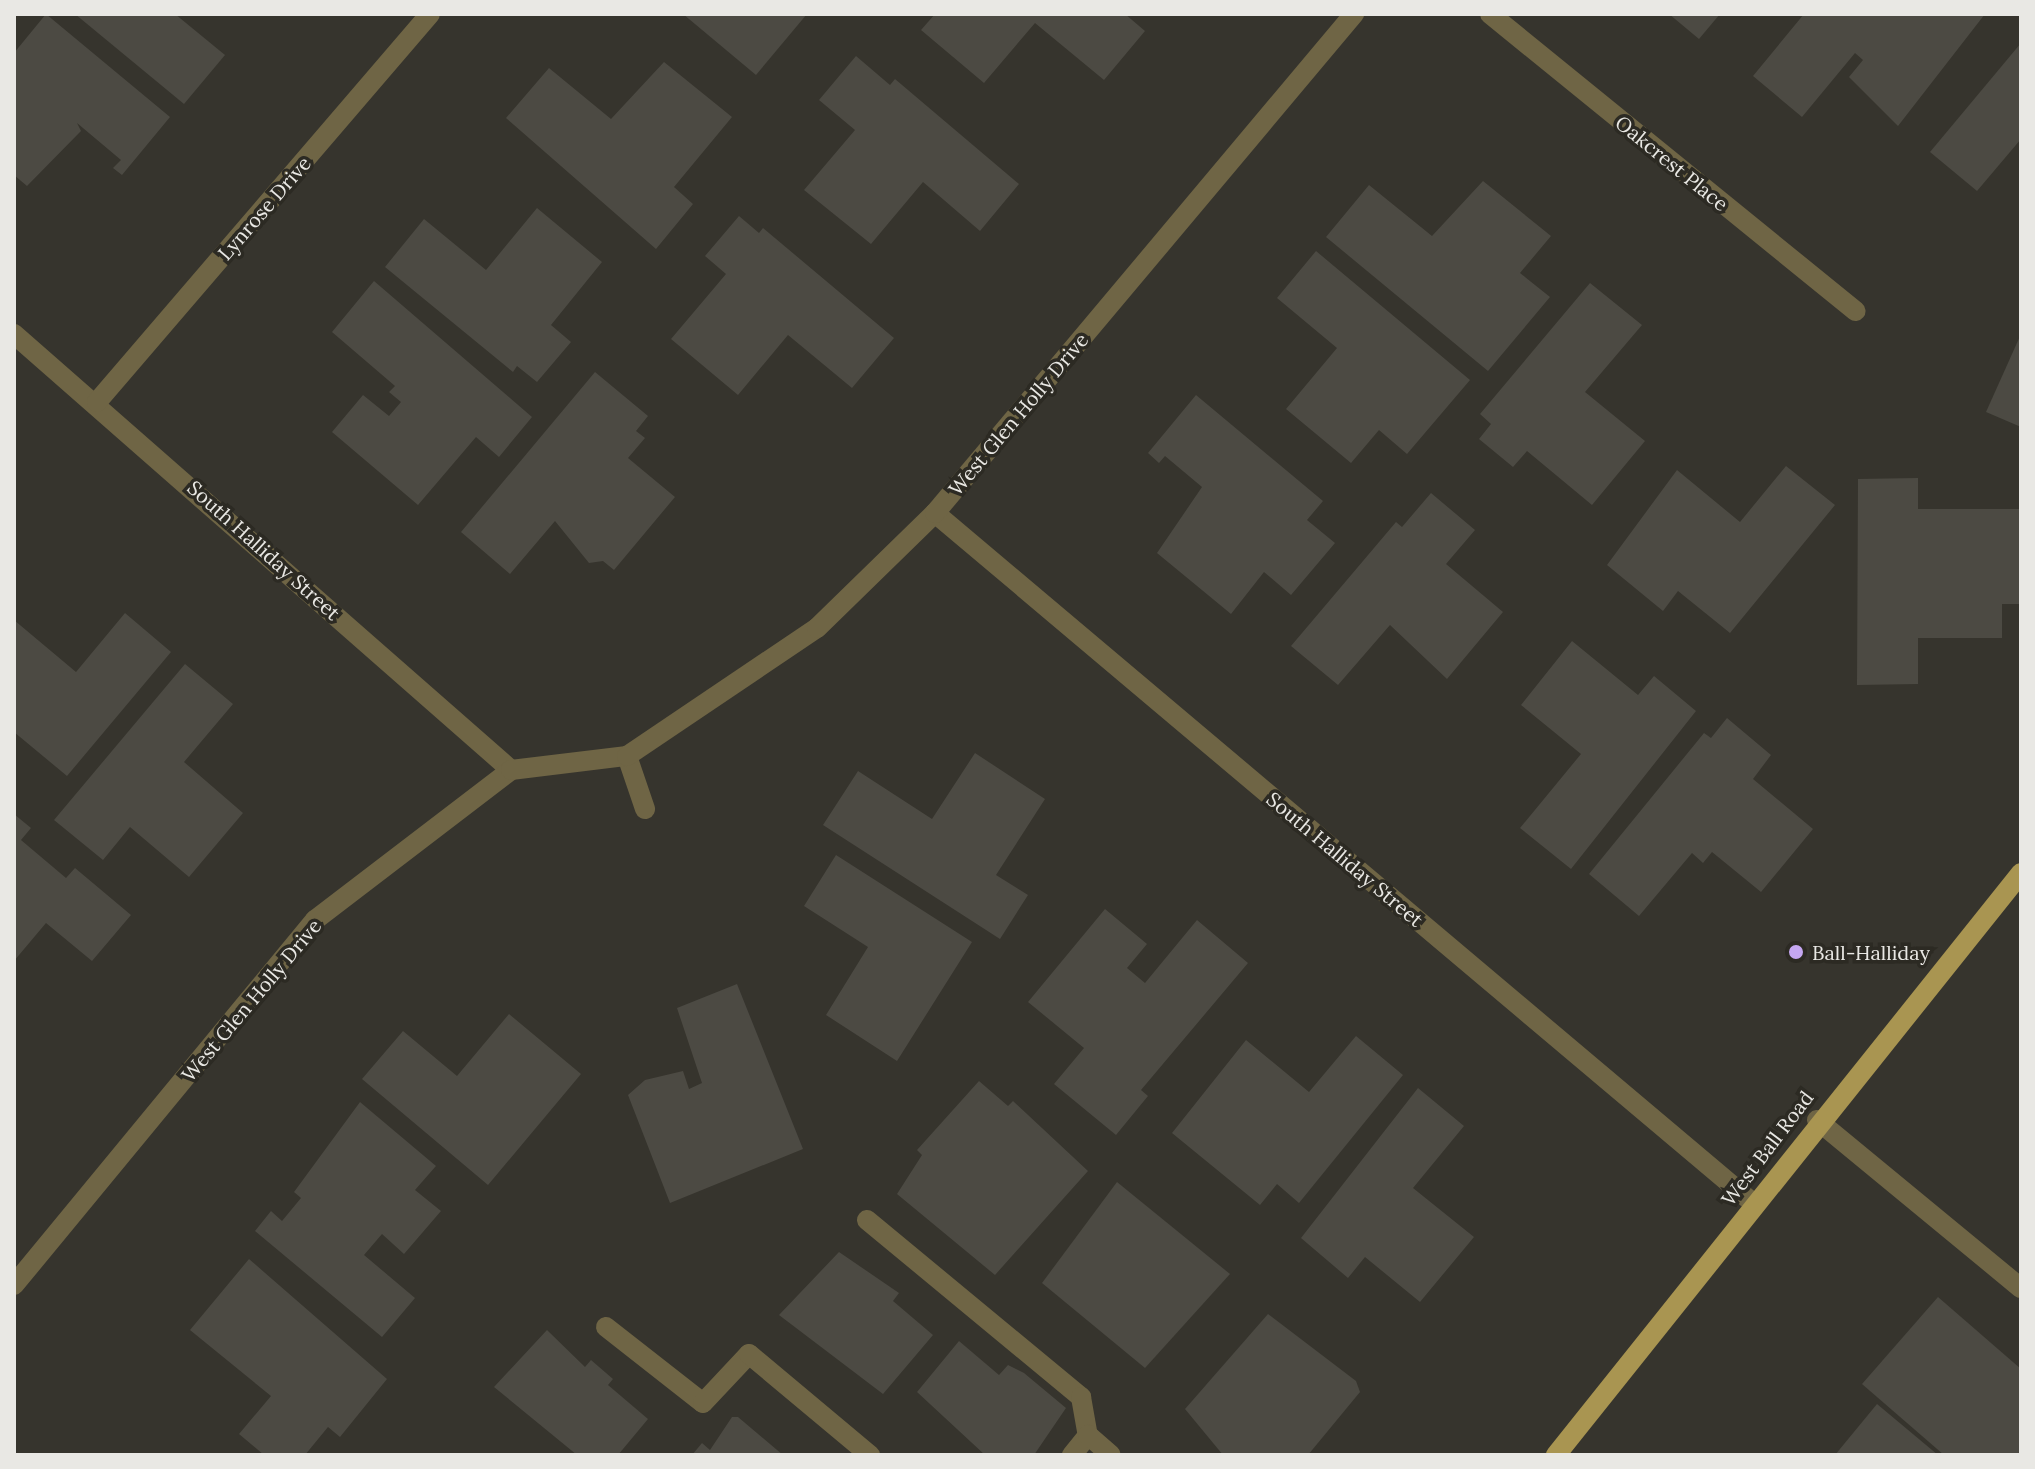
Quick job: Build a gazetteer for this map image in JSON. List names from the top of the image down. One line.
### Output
{"streets":{"main road":["West Ball Road"],"street":["Oakcrest Place","Lynrose Drive","West Glen Holly Drive","South Halliday Street"]},"crossings":[["Lynrose Drive","South Halliday Street"],["West Glen Holly Drive","South Halliday Street"],["South Halliday Street","West Ball Road"]],"places":["Ball-Halliday"]}
